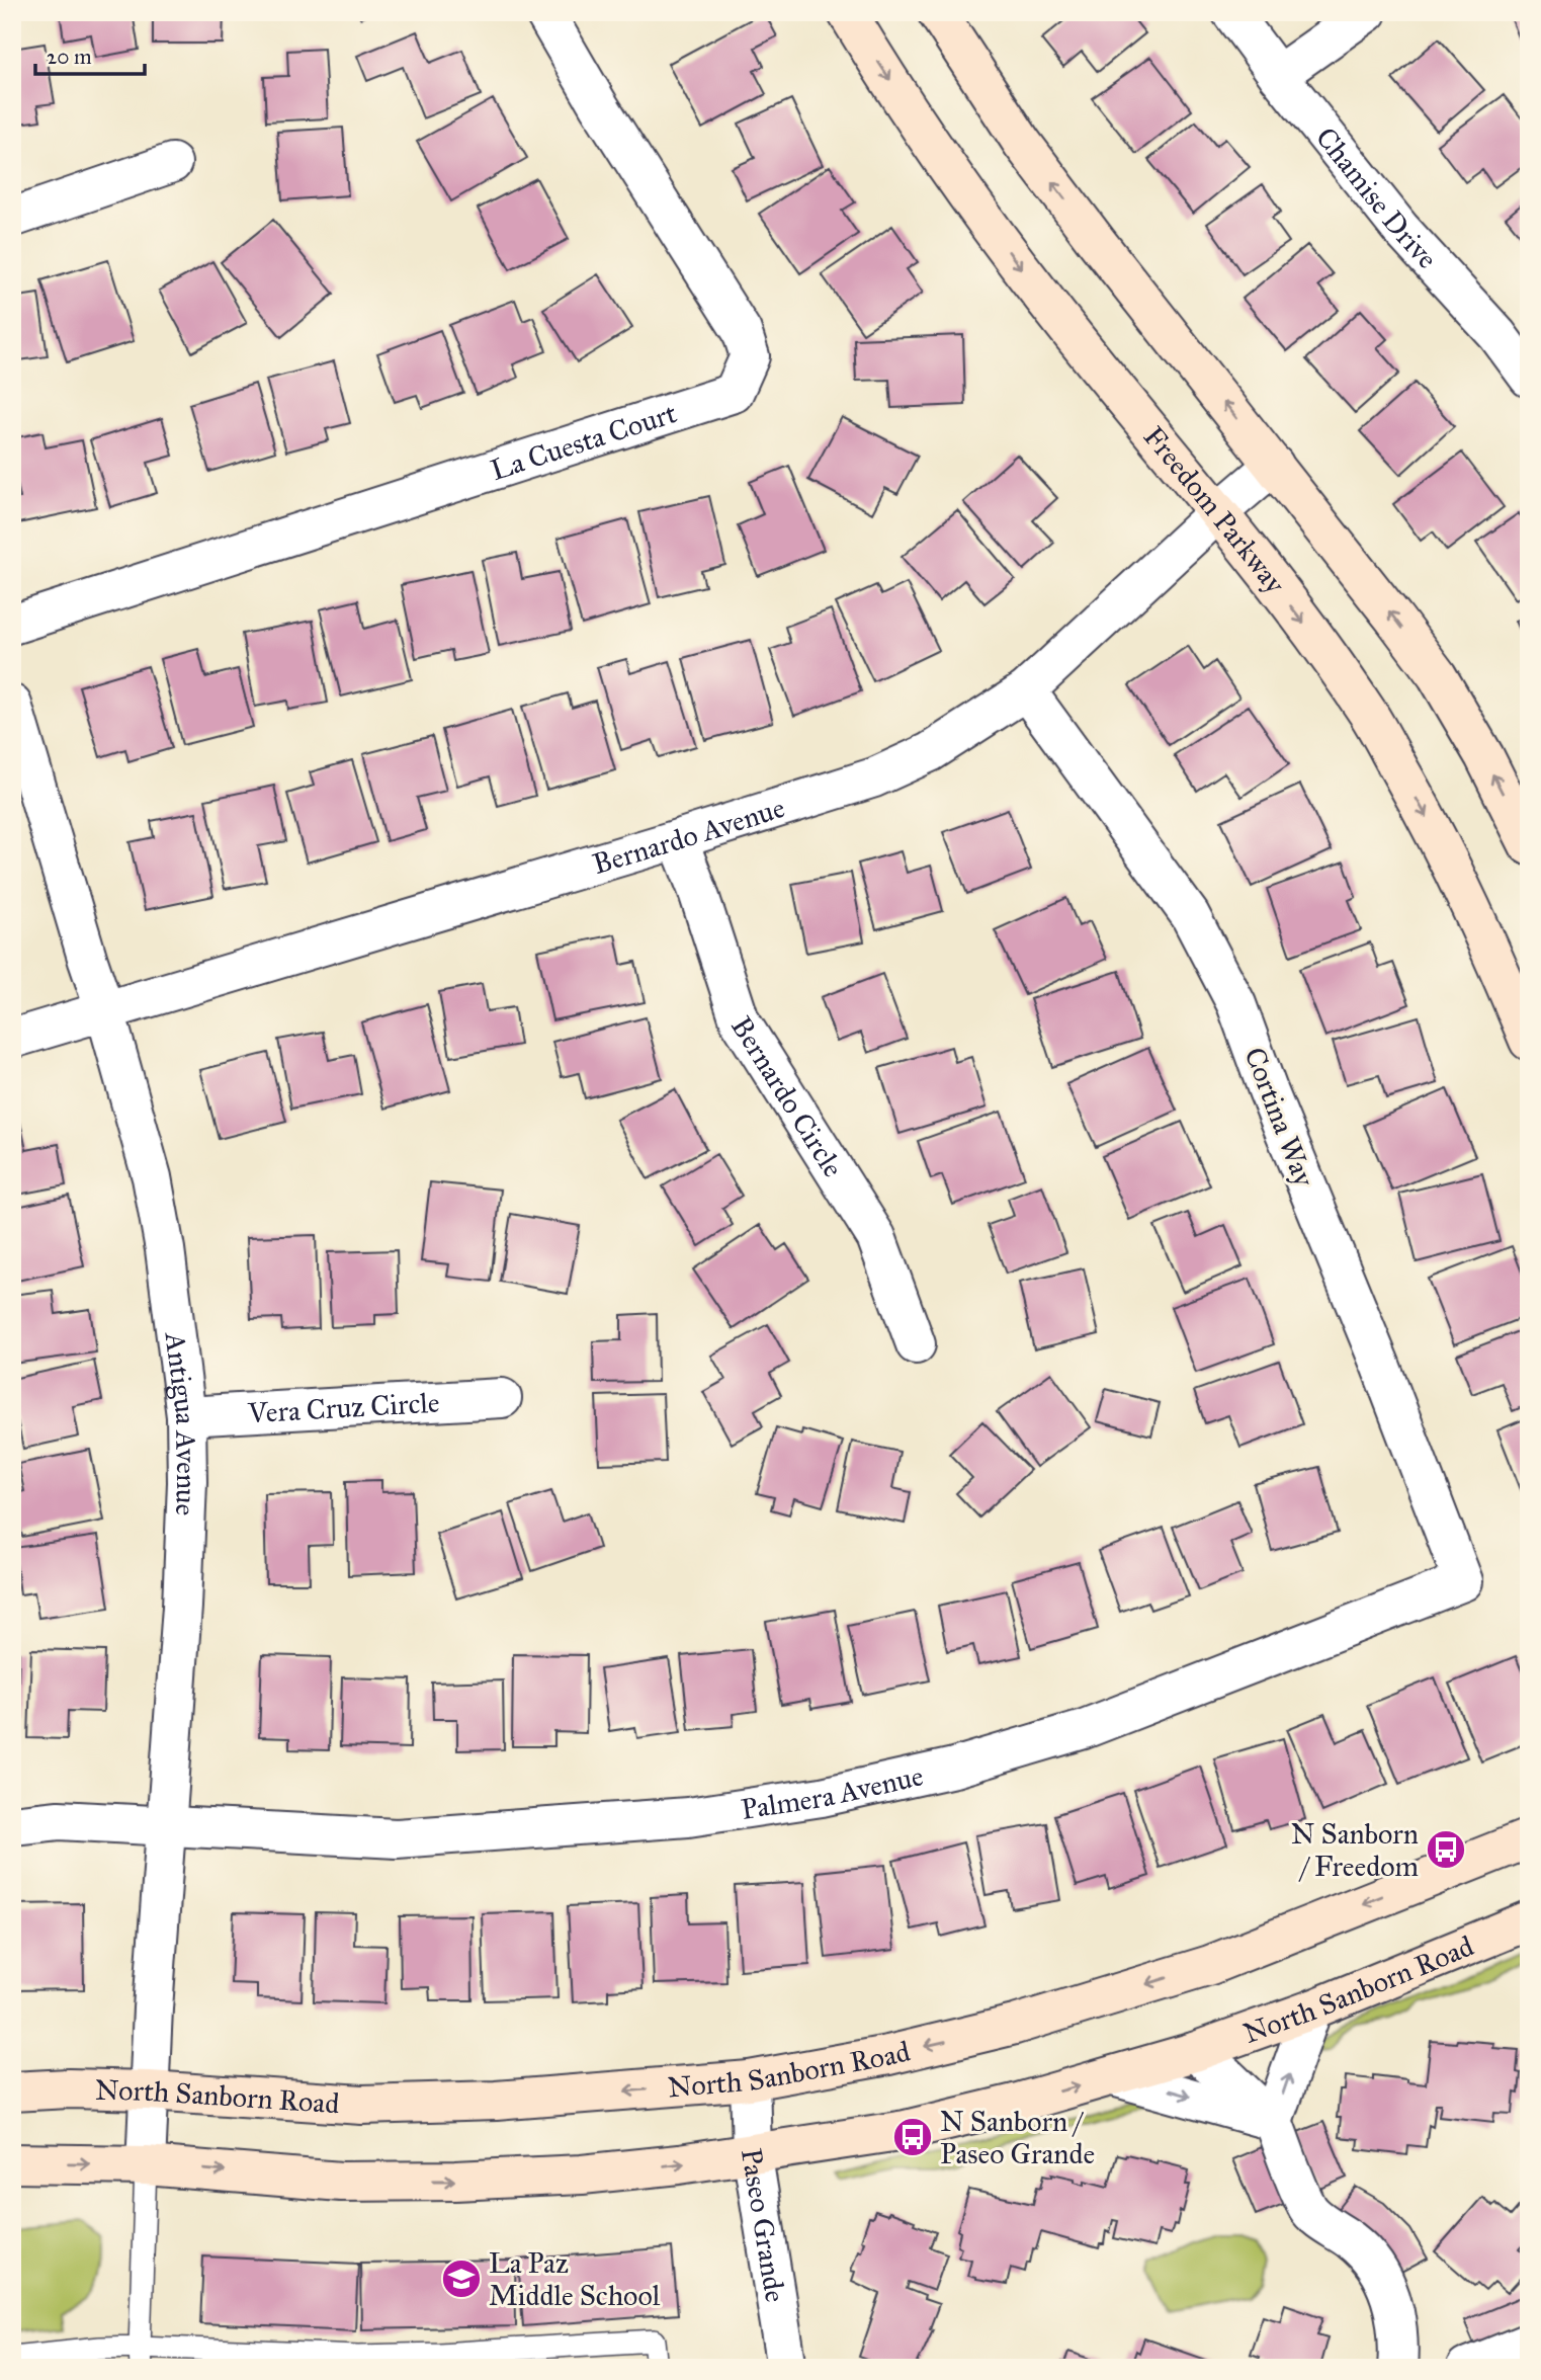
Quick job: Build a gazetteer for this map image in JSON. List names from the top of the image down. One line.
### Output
{"streets":{"main road":["Freedom Parkway","North Sanborn Road"],"street":["Chamise Drive","La Cuesta Court","Bernardo Avenue","Bernardo Circle","Cortina Way","Vera Cruz Circle","Antigua Avenue","Palmera Avenue","Paseo Grande"]},"crossings":[["Freedom Parkway","Bernardo Avenue"],["Bernardo Avenue","Bernardo Circle"],["Bernardo Avenue","Cortina Way"],["Bernardo Avenue","Antigua Avenue"],["Cortina Way","Palmera Avenue"],["Vera Cruz Circle","Antigua Avenue"],["Antigua Avenue","Palmera Avenue"],["Antigua Avenue","North Sanborn Road"],["North Sanborn Road","Paseo Grande"]],"places":{"bus stop":["N Sanborn / Freedom","N Sanborn / Paseo Grande"],"school or university":["La Paz Middle School"]},"scale_bar":"20 m"}
